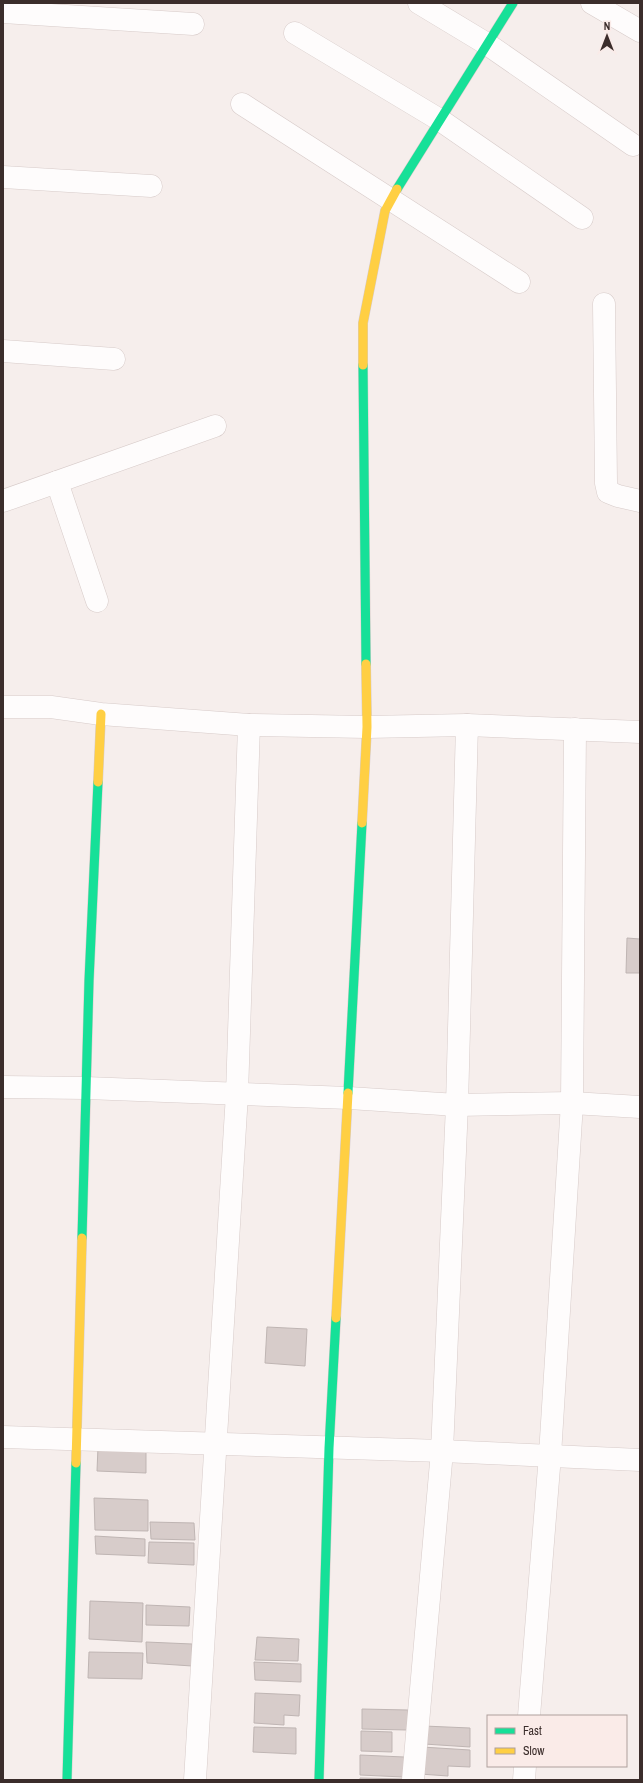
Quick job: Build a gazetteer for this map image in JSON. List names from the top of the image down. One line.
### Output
{"legend":["Fast","Slow"],"north":"top"}
